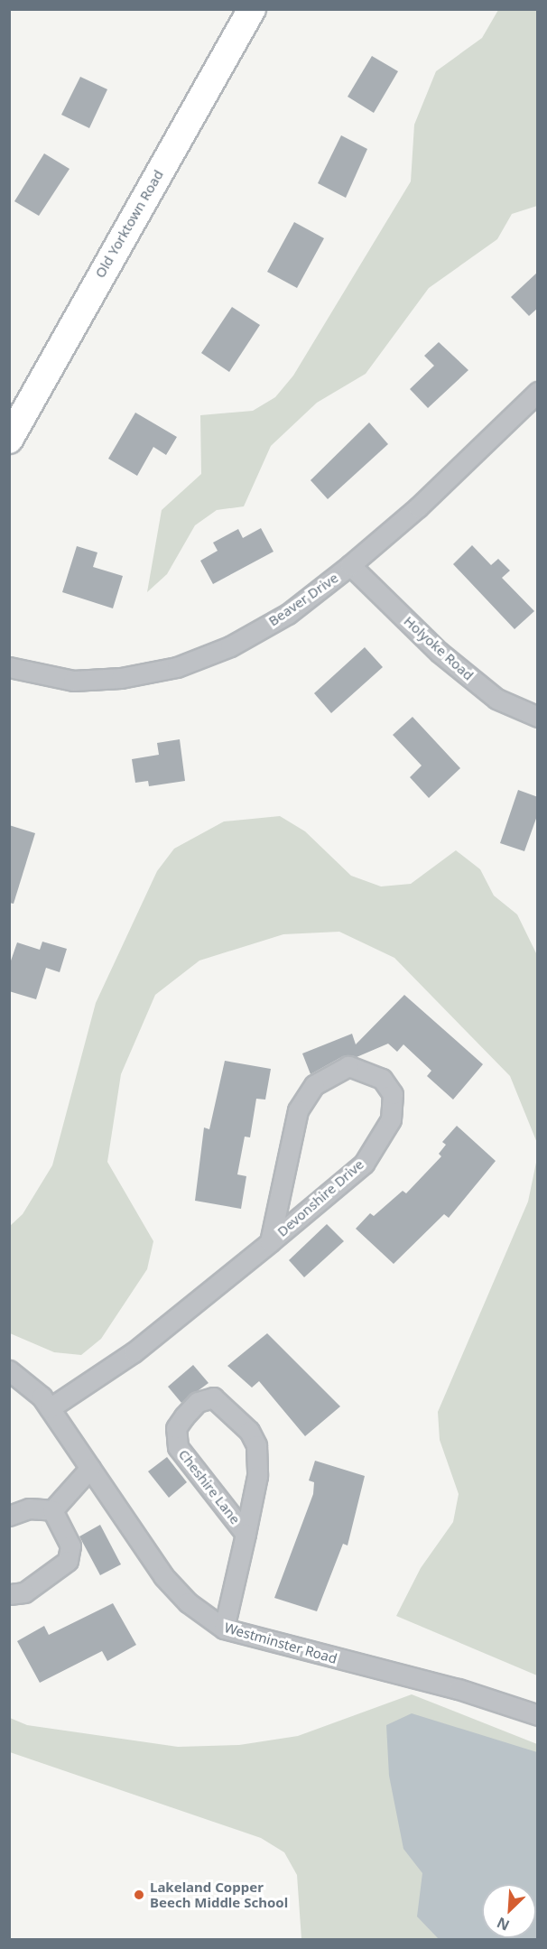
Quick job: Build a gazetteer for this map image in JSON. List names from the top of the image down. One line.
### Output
{"streets":{"main road":["Old Yorktown Road"],"street":["Beaver Drive","Holyoke Road","Devonshire Drive","Cheshire Lane","Westminster Road"]},"crossings":[["Beaver Drive","Holyoke Road"],["Devonshire Drive","Westminster Road"]],"places":["Lakeland Copper Beech Middle School"],"north":"bottom left"}
